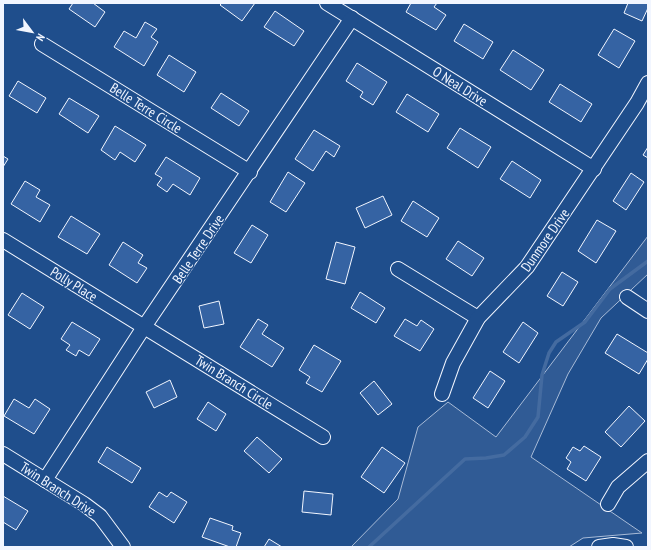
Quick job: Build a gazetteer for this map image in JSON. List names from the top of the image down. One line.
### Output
{"streets":{"street":["O Neal Drive","Belle Terre Circle","Dunmore Drive","Belle Terre Drive","Polly Place","Twin Branch Circle","Twin Branch Drive"]},"crossings":[["O Neal Drive","Dunmore Drive"],["O Neal Drive","Belle Terre Drive"],["Belle Terre Circle","Belle Terre Drive"],["Belle Terre Drive","Polly Place"],["Belle Terre Drive","Twin Branch Circle"],["Belle Terre Drive","Twin Branch Drive"],["Polly Place","Twin Branch Circle"]],"north":"bottom right"}
